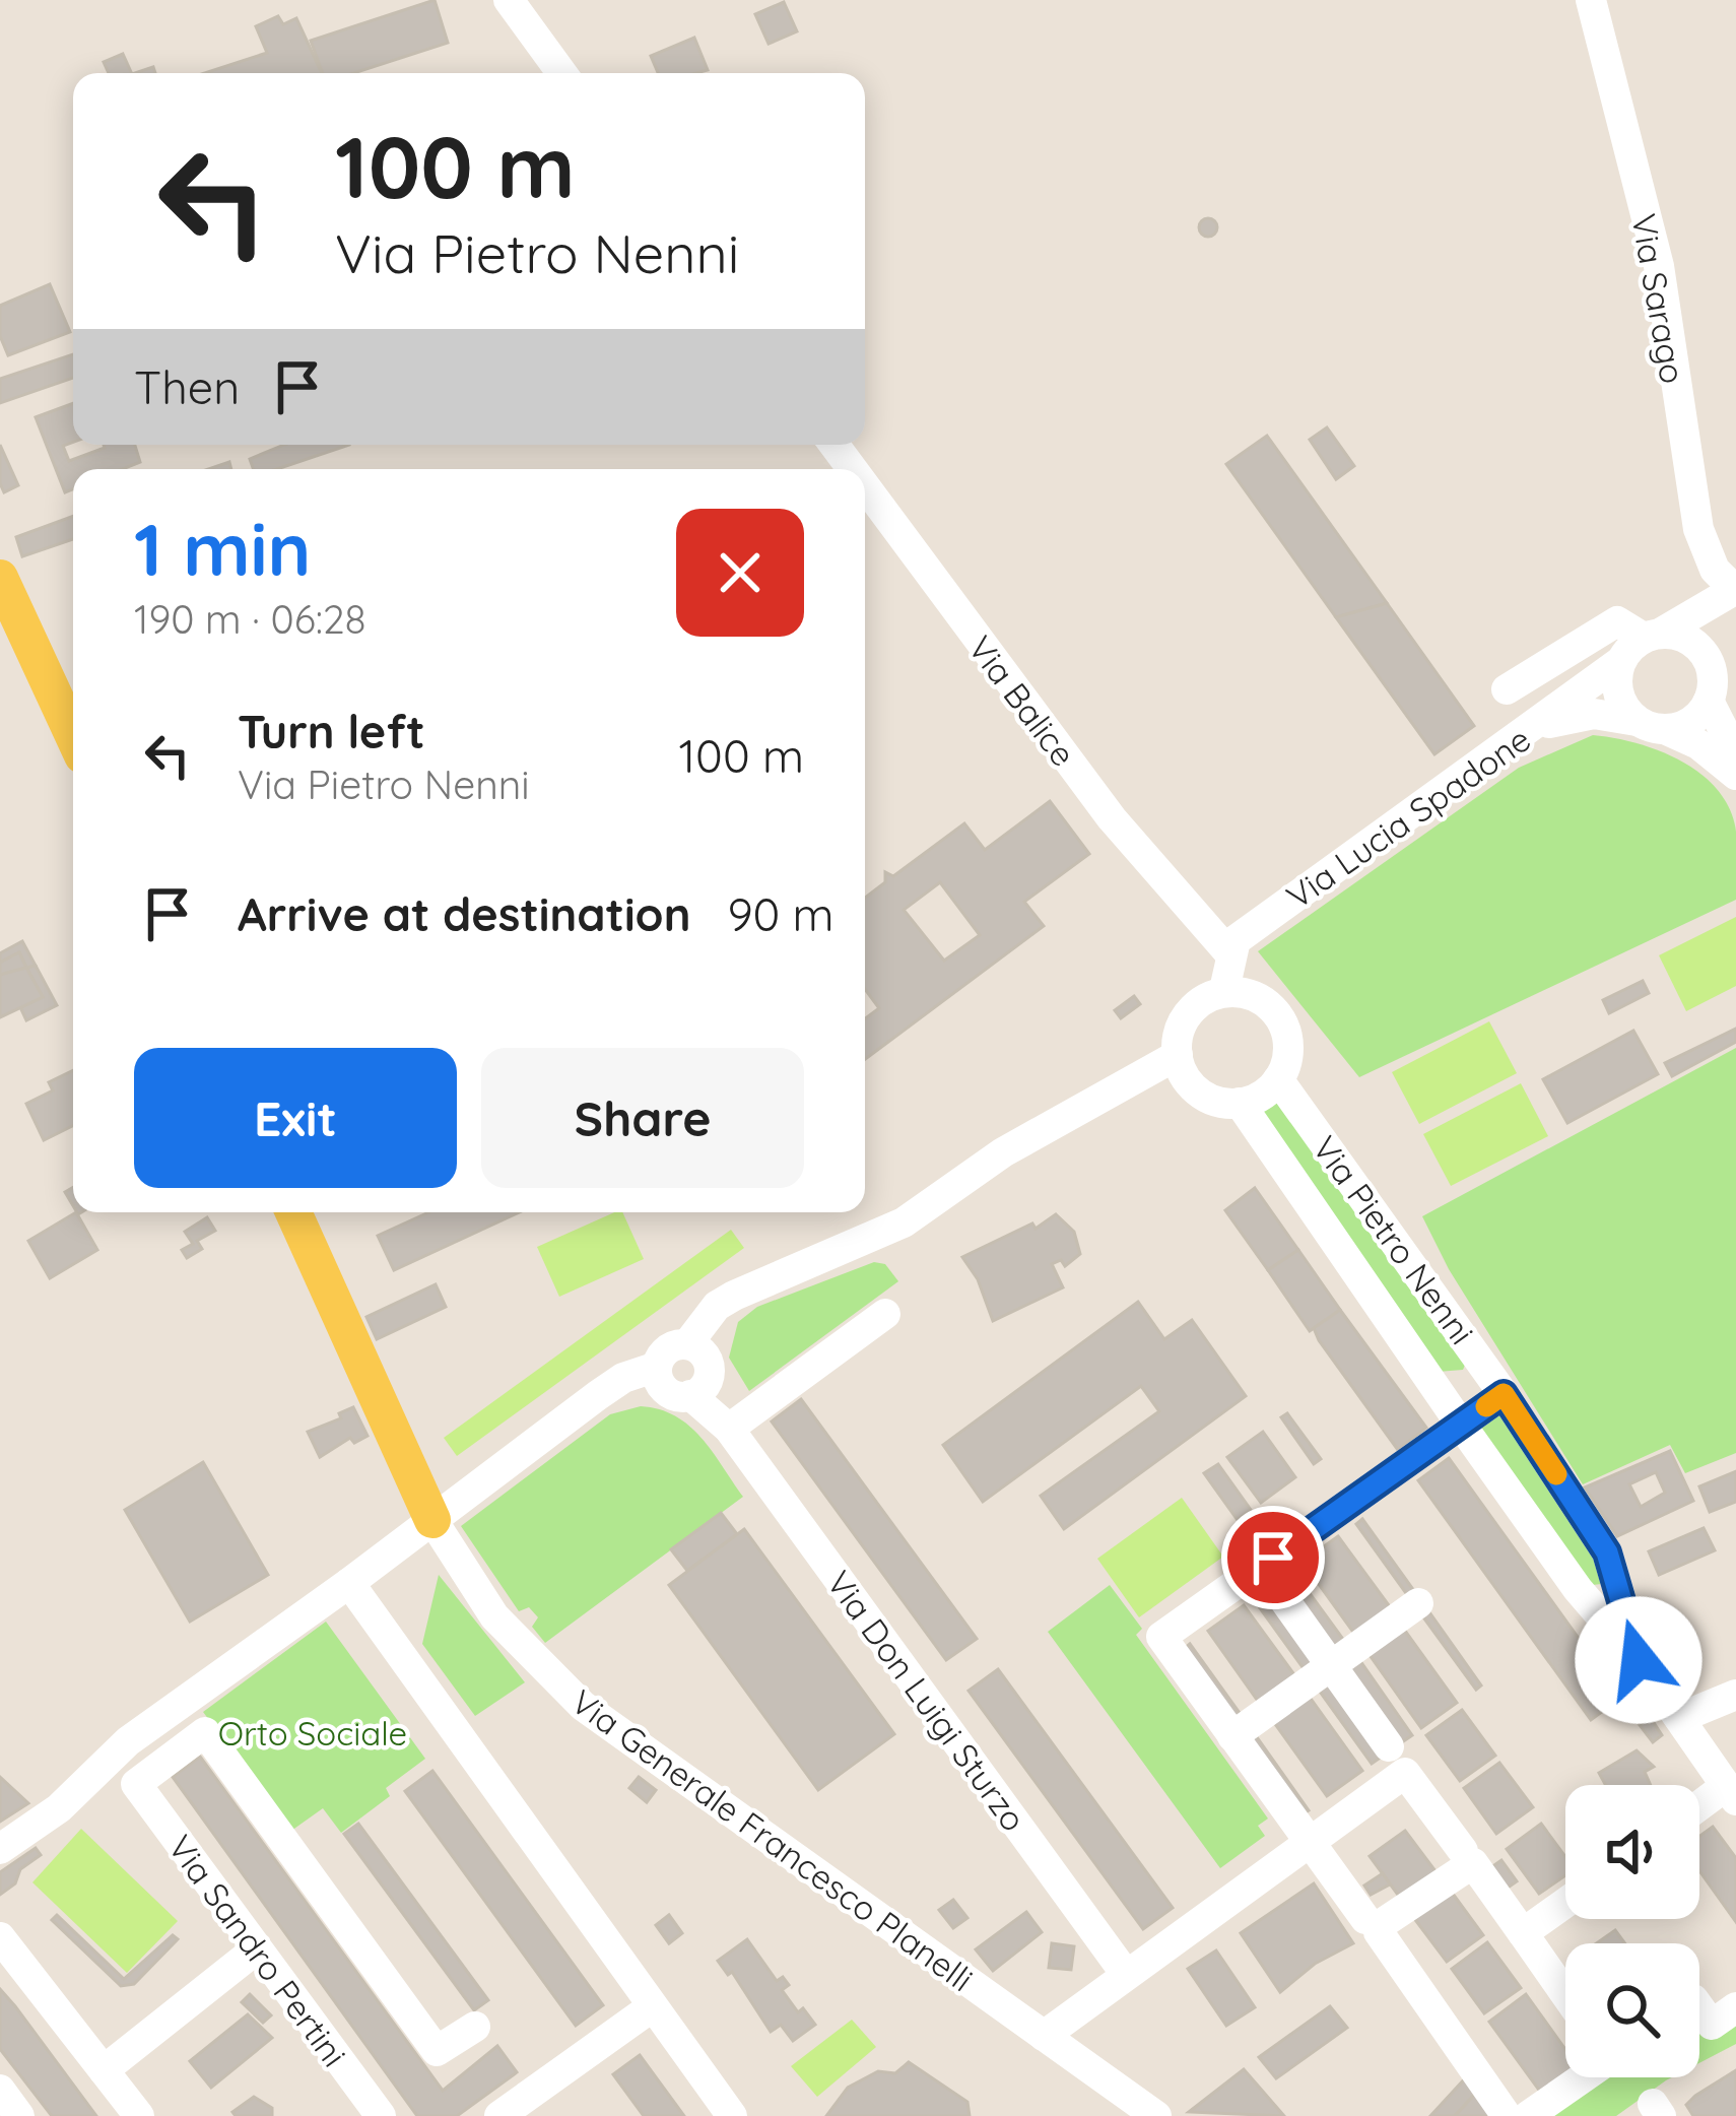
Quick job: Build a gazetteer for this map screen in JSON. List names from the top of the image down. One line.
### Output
{"streets":{"street":["Via Sarago","Via Balice","Via Lucia Spadone","Via Pietro Nenni","Via Don Luigi Sturzo","Via Generale Francesco Planelli","Via Sandro Pertini"]},"crossings":[["Via Balice","Via Lucia Spadone"]],"parks":["Orto Sociale"],"page":{"turn":["100 m","Via Pietro Nenni"],"then":"Then","heading":["1 min","190 m · 06:28"],"list":[{"name":"Turn left","note":"Via Pietro Nenni","value":"100 m"},{"name":"Arrive at destination","value":"90 m"}],"buttons":["Exit","Share"]}}
